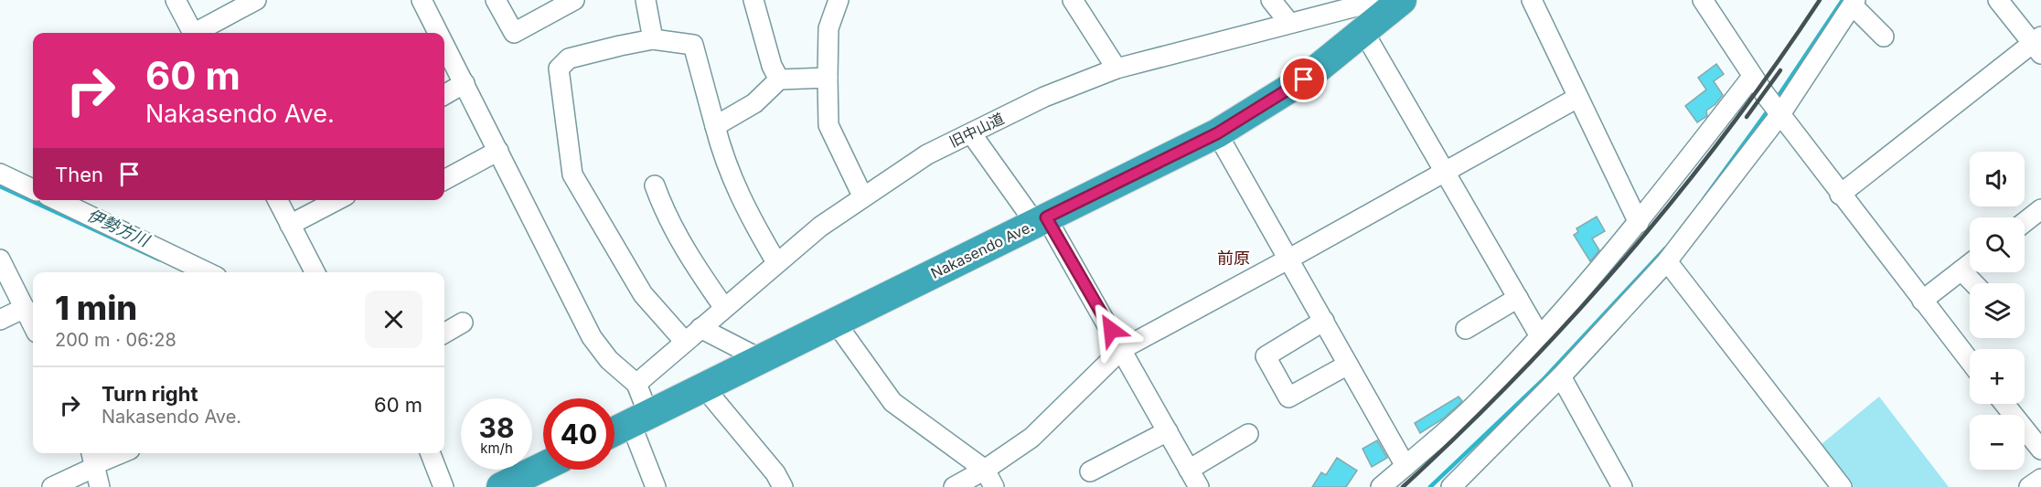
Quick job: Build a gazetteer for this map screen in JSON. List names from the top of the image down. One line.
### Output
{"streets":{"highway":["Nakasendo Ave."],"street":["旧中山道"]},"districts":["前原"],"water":["伊勢方川"],"page":{"turn":["60 m","Nakasendo Ave."],"then":"Then","map_buttons":["+","−"],"heading":["1 min","200 m · 06:28"],"list":[{"name":"Turn right","note":"Nakasendo Ave.","value":"60 m"}],"speed":"38 km/h","limit":"40"}}
